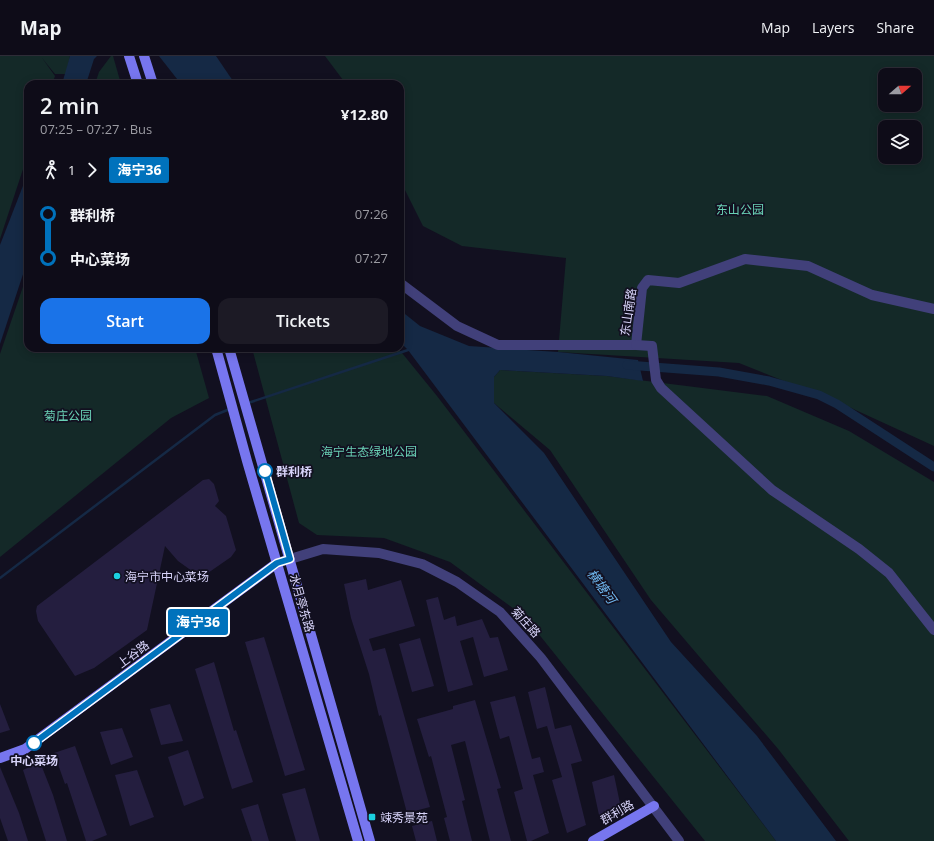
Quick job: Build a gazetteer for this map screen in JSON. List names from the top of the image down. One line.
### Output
{"streets":{"main road":["水月亭东路","上谷路","群利路"],"street":["东山南路","菊庄路"]},"crossings":[["水月亭东路","菊庄路"],["水月亭东路","上谷路"],["菊庄路","上谷路"],["菊庄路","群利路"]],"water":["横塘河"],"parks":["东山公园","菊庄公园","海宁生态绿地公园"],"places":{"other":["群利桥","海宁市中心菜场","中心菜场"],"transit":["竦秀景苑"]},"lines":["bus line 海宁36"],"north":"right","page":{"header":"Map","nav":["Map","Layers","Share"],"on_map":"海宁36","heading":["2 min","07:25 – 07:27 · Bus","¥12.80"],"legs":["1","海宁36"],"list":[{"name":"群利桥","value":"07:26"},{"name":"中心菜场","value":"07:27"}],"buttons":["Start","Tickets"]}}
